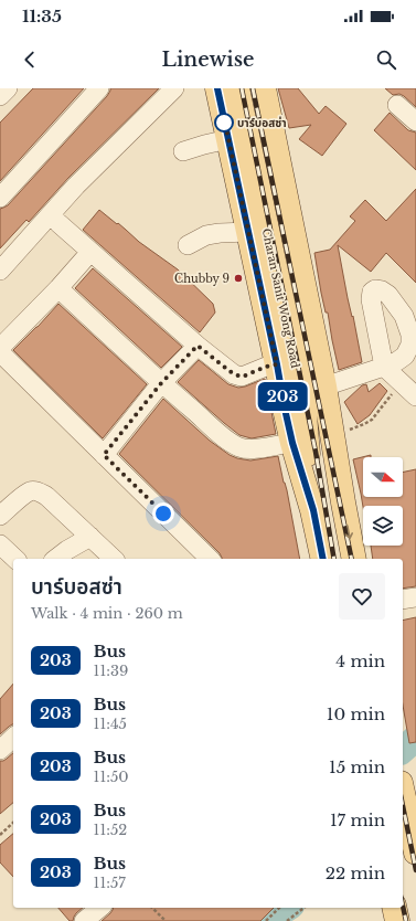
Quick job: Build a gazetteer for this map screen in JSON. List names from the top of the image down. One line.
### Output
{"streets":{"main road":["Charan Sanit Wong Road"]},"places":["บาร์บอสซ่า","Chubby 9"],"lines":["bus line 203"],"north":"right","page":{"status":"11:35","header":"Linewise","on_map":"203","heading":["บาร์บอสซ่า","Walk · 4 min · 260 m"],"list":[{"mark":"203","name":"Bus","note":"11:39","value":"4 min"},{"mark":"203","name":"Bus","note":"11:45","value":"10 min"},{"mark":"203","name":"Bus","note":"11:50","value":"15 min"},{"mark":"203","name":"Bus","note":"11:52","value":"17 min"},{"mark":"203","name":"Bus","note":"11:57","value":"22 min"}]}}
